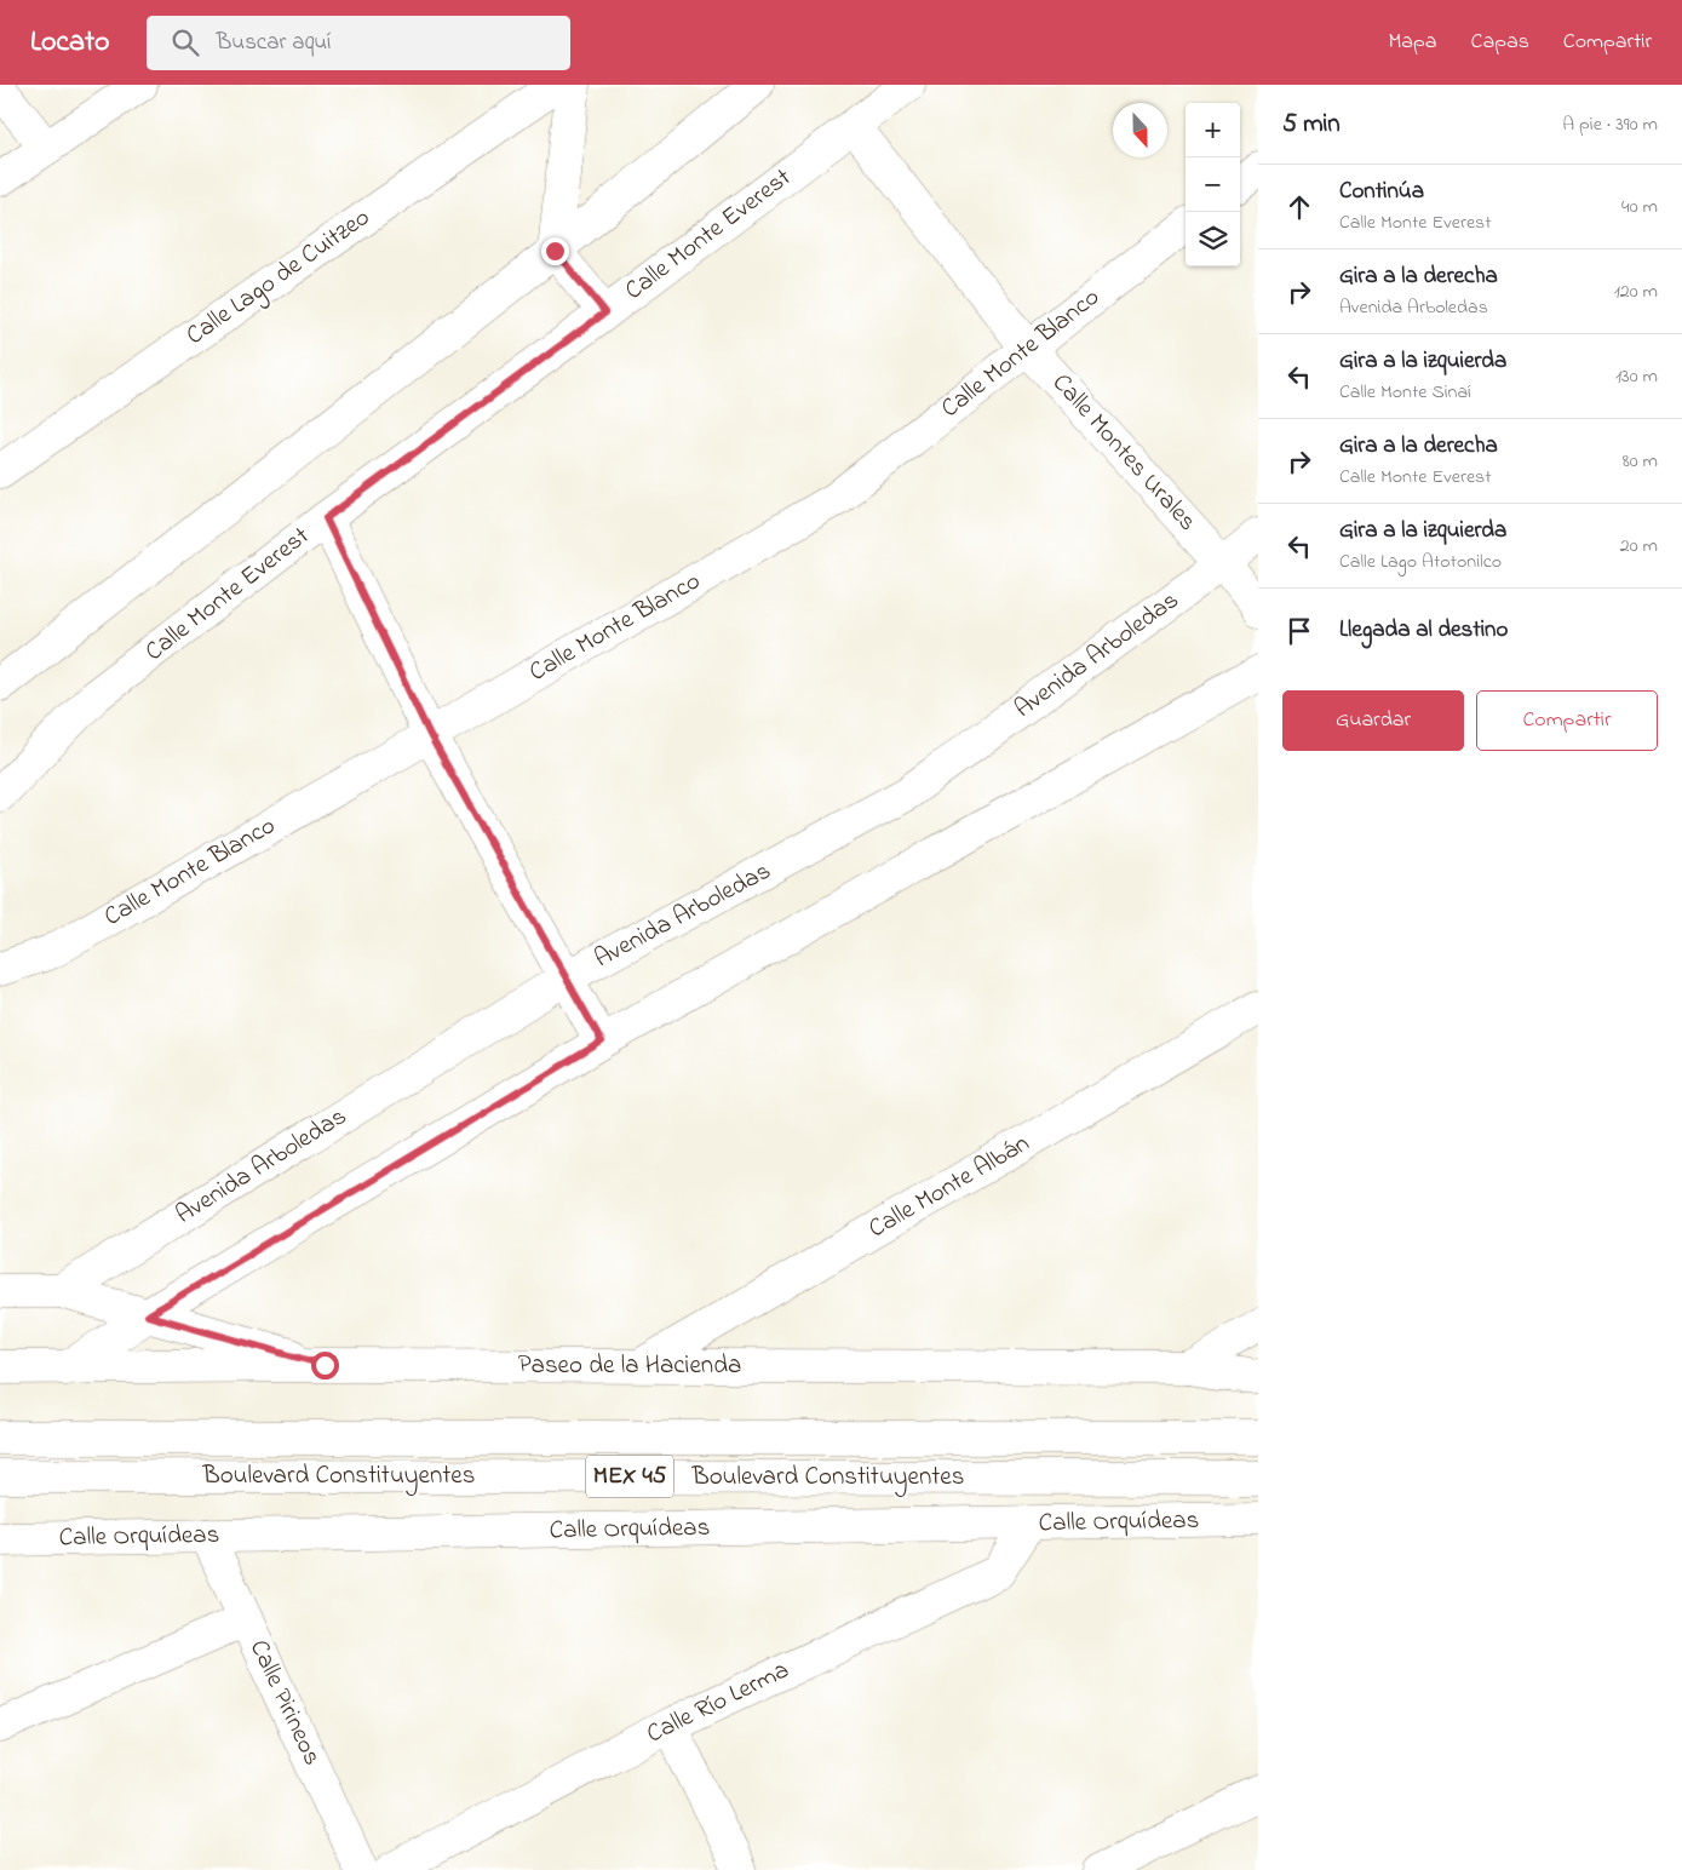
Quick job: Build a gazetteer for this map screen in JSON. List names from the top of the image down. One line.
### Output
{"streets":{"main road":["Calle Monte Everest","Calle Lago de Cuitzeo","Calle Monte Blanco","Calle Montes Urales","Avenida Arboledas","Calle Monte Albán","Paseo de la Hacienda","Boulevard Constituyentes","MEX 45","Calle Orquídeas","Calle Pirineos","Calle Río Lerma"]},"crossings":[["Calle Monte Everest","Calle Montes Urales"],["Calle Monte Blanco","Calle Montes Urales"],["Calle Montes Urales","Avenida Arboledas"],["Calle Monte Albán","Paseo de la Hacienda"],["Calle Orquídeas","Calle Pirineos"],["Calle Orquídeas","Calle Río Lerma"]],"north":"bottom","page":{"header":"Locato","search":"Buscar aquí","nav":["Mapa","Capas","Compartir"],"heading":["5 min","A pie · 390 m"],"map_buttons":["+","−"],"list":[["Continúa","Calle Monte Everest","40 m"],["Gira a la derecha","Avenida Arboledas","120 m"],["Gira a la izquierda","Calle Monte Sinaí","130 m"],["Gira a la derecha","Calle Monte Everest","80 m"],["Gira a la izquierda","Calle Lago Atotonilco","20 m"],"Llegada al destino"],"buttons":["Guardar","Compartir"]}}
